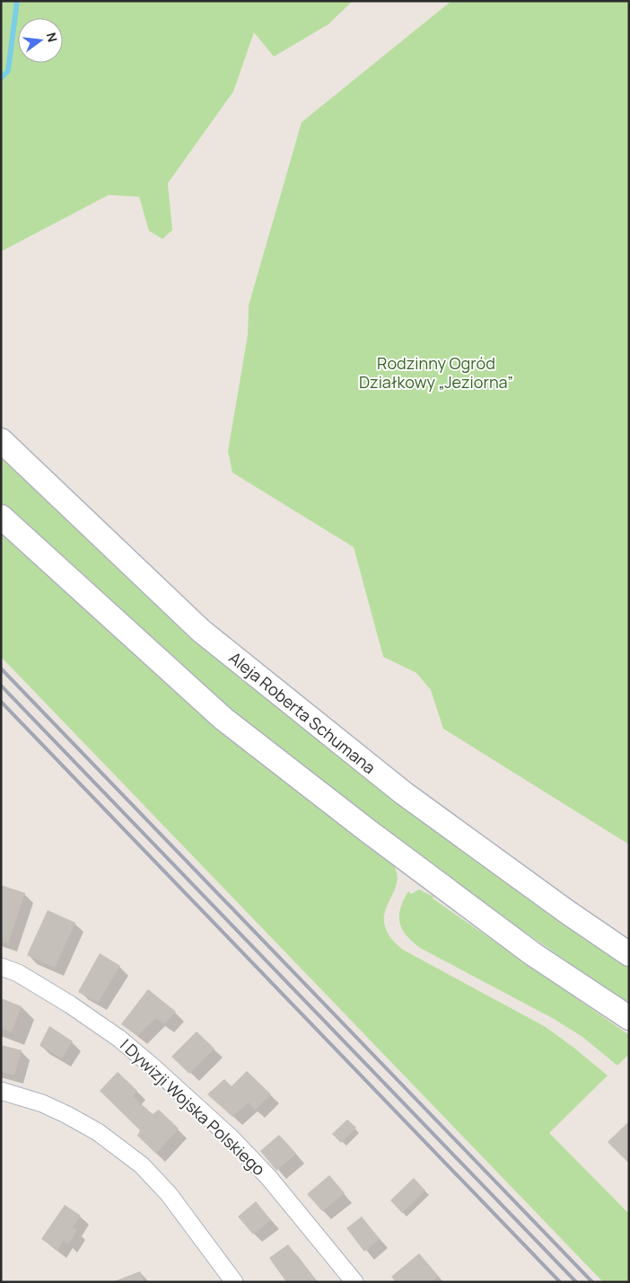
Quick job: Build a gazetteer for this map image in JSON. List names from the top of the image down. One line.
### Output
{"streets":{"main road":["Aleja Roberta Schumana"],"street":["I Dywizji Wojska Polskiego"]},"parks":["Rodzinny Ogród Działkowy „Jeziorna”"],"north":"right"}
